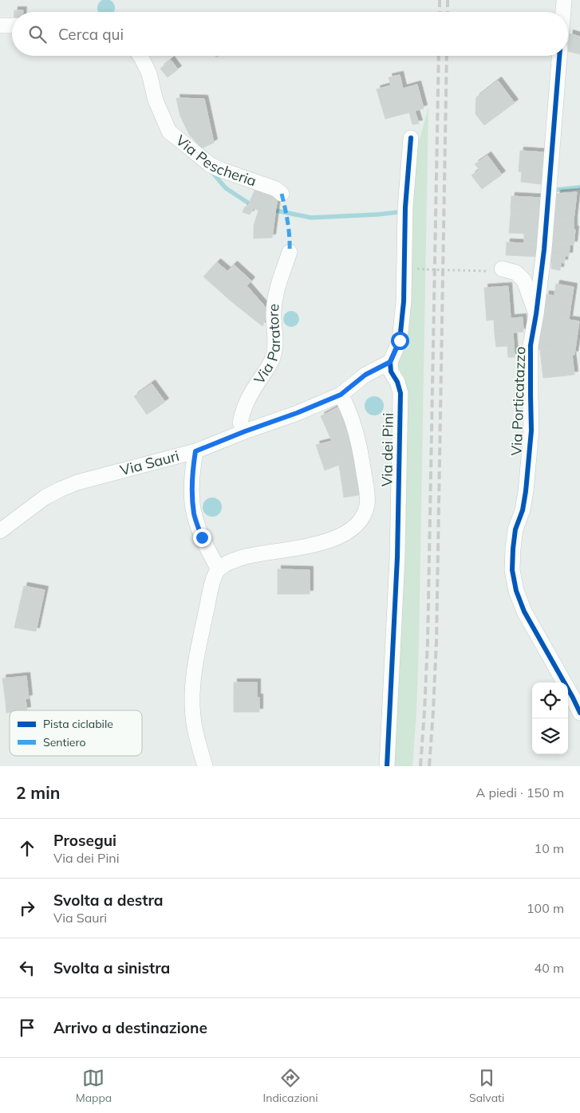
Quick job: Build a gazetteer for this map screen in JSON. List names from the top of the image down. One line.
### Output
{"streets":{"street":["Via Pescheria","Via Paratore","Via Porticatazzo","Via dei Pini","Via Sauri"]},"crossings":[["Via Paratore","Via Sauri"],["Via dei Pini","Via Sauri"]],"legend":["Pista ciclabile","Sentiero"],"page":{"search":"Cerca qui","heading":["2 min","A piedi · 150 m"],"list":[["Prosegui","Via dei Pini","10 m"],["Svolta a destra","Via Sauri","100 m"],["Svolta a sinistra","40 m"],"Arrivo a destinazione"],"nav":["Mappa","Indicazioni","Salvati"]}}
